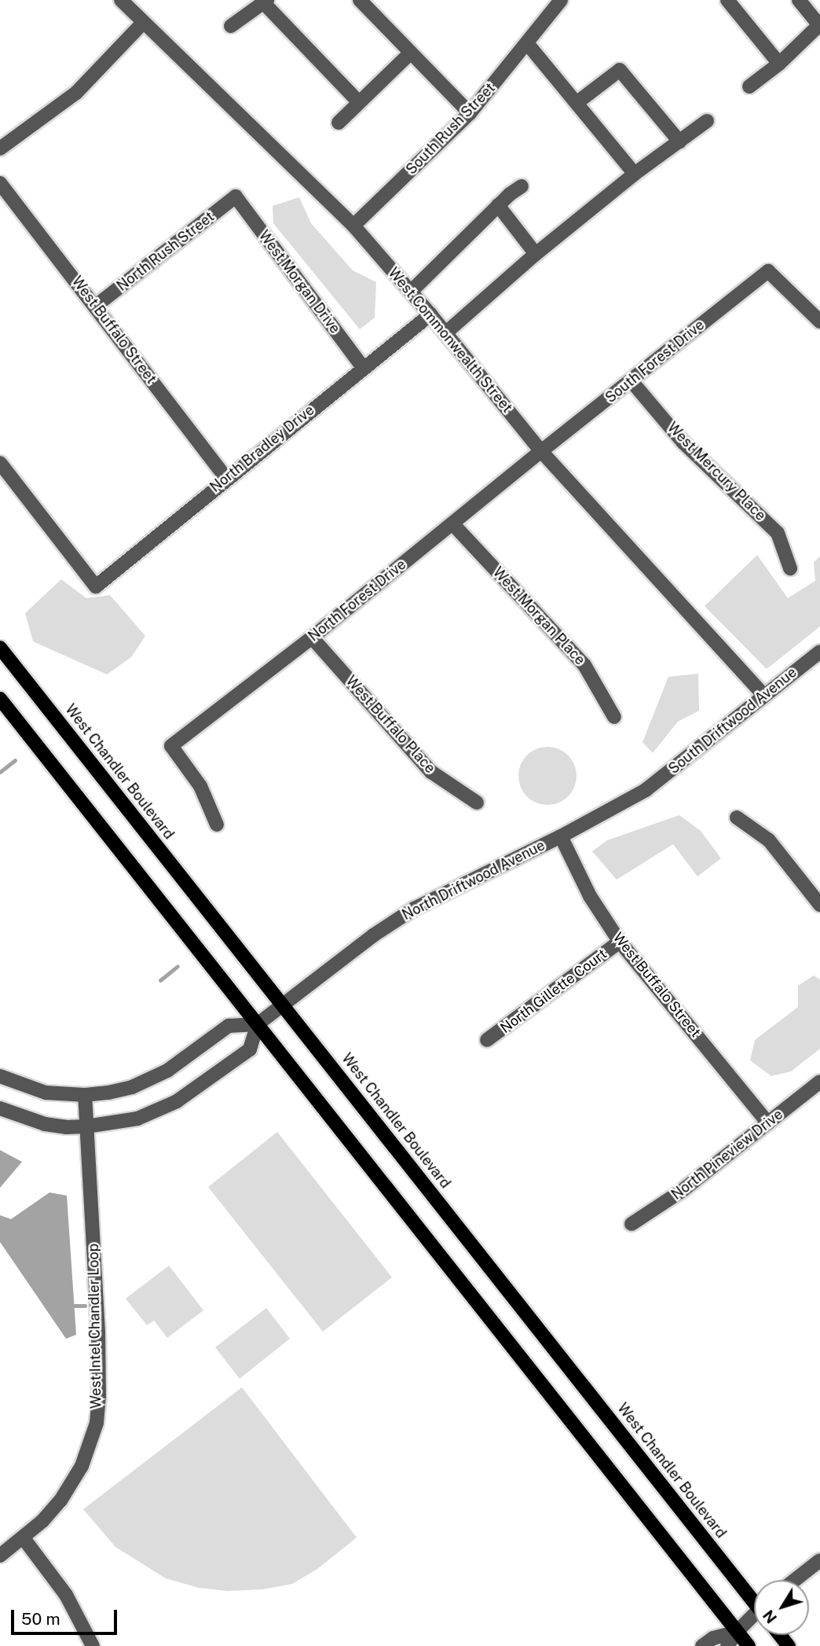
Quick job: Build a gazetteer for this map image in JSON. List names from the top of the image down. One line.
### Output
{"streets":{"main road":["West Chandler Boulevard"],"street":["South Rush Street","North Rush Street","West Morgan Drive","West Buffalo Street","West Commonwealth Street","South Forest Drive","North Bradley Drive","West Mercury Place","North Forest Drive","West Morgan Place","South Driftwood Avenue","West Buffalo Place","North Driftwood Avenue","North Gillette Court","North Pineview Drive","West Intel Chandler Loop"]},"crossings":[["South Rush Street","West Commonwealth Street"],["North Rush Street","West Morgan Drive"],["North Rush Street","West Buffalo Street"],["West Morgan Drive","North Bradley Drive"],["West Buffalo Street","North Bradley Drive"],["West Buffalo Street","North Driftwood Avenue"],["West Buffalo Street","North Gillette Court"],["West Buffalo Street","North Pineview Drive"],["West Commonwealth Street","South Forest Drive"],["West Commonwealth Street","North Bradley Drive"],["West Commonwealth Street","North Forest Drive"],["West Commonwealth Street","South Driftwood Avenue"],["South Forest Drive","West Mercury Place"],["South Forest Drive","North Forest Drive"],["North Forest Drive","West Morgan Place"],["North Forest Drive","West Buffalo Place"],["South Driftwood Avenue","North Driftwood Avenue"],["West Chandler Boulevard","North Driftwood Avenue"]],"scale_bar":"50 m","north":"bottom left"}
